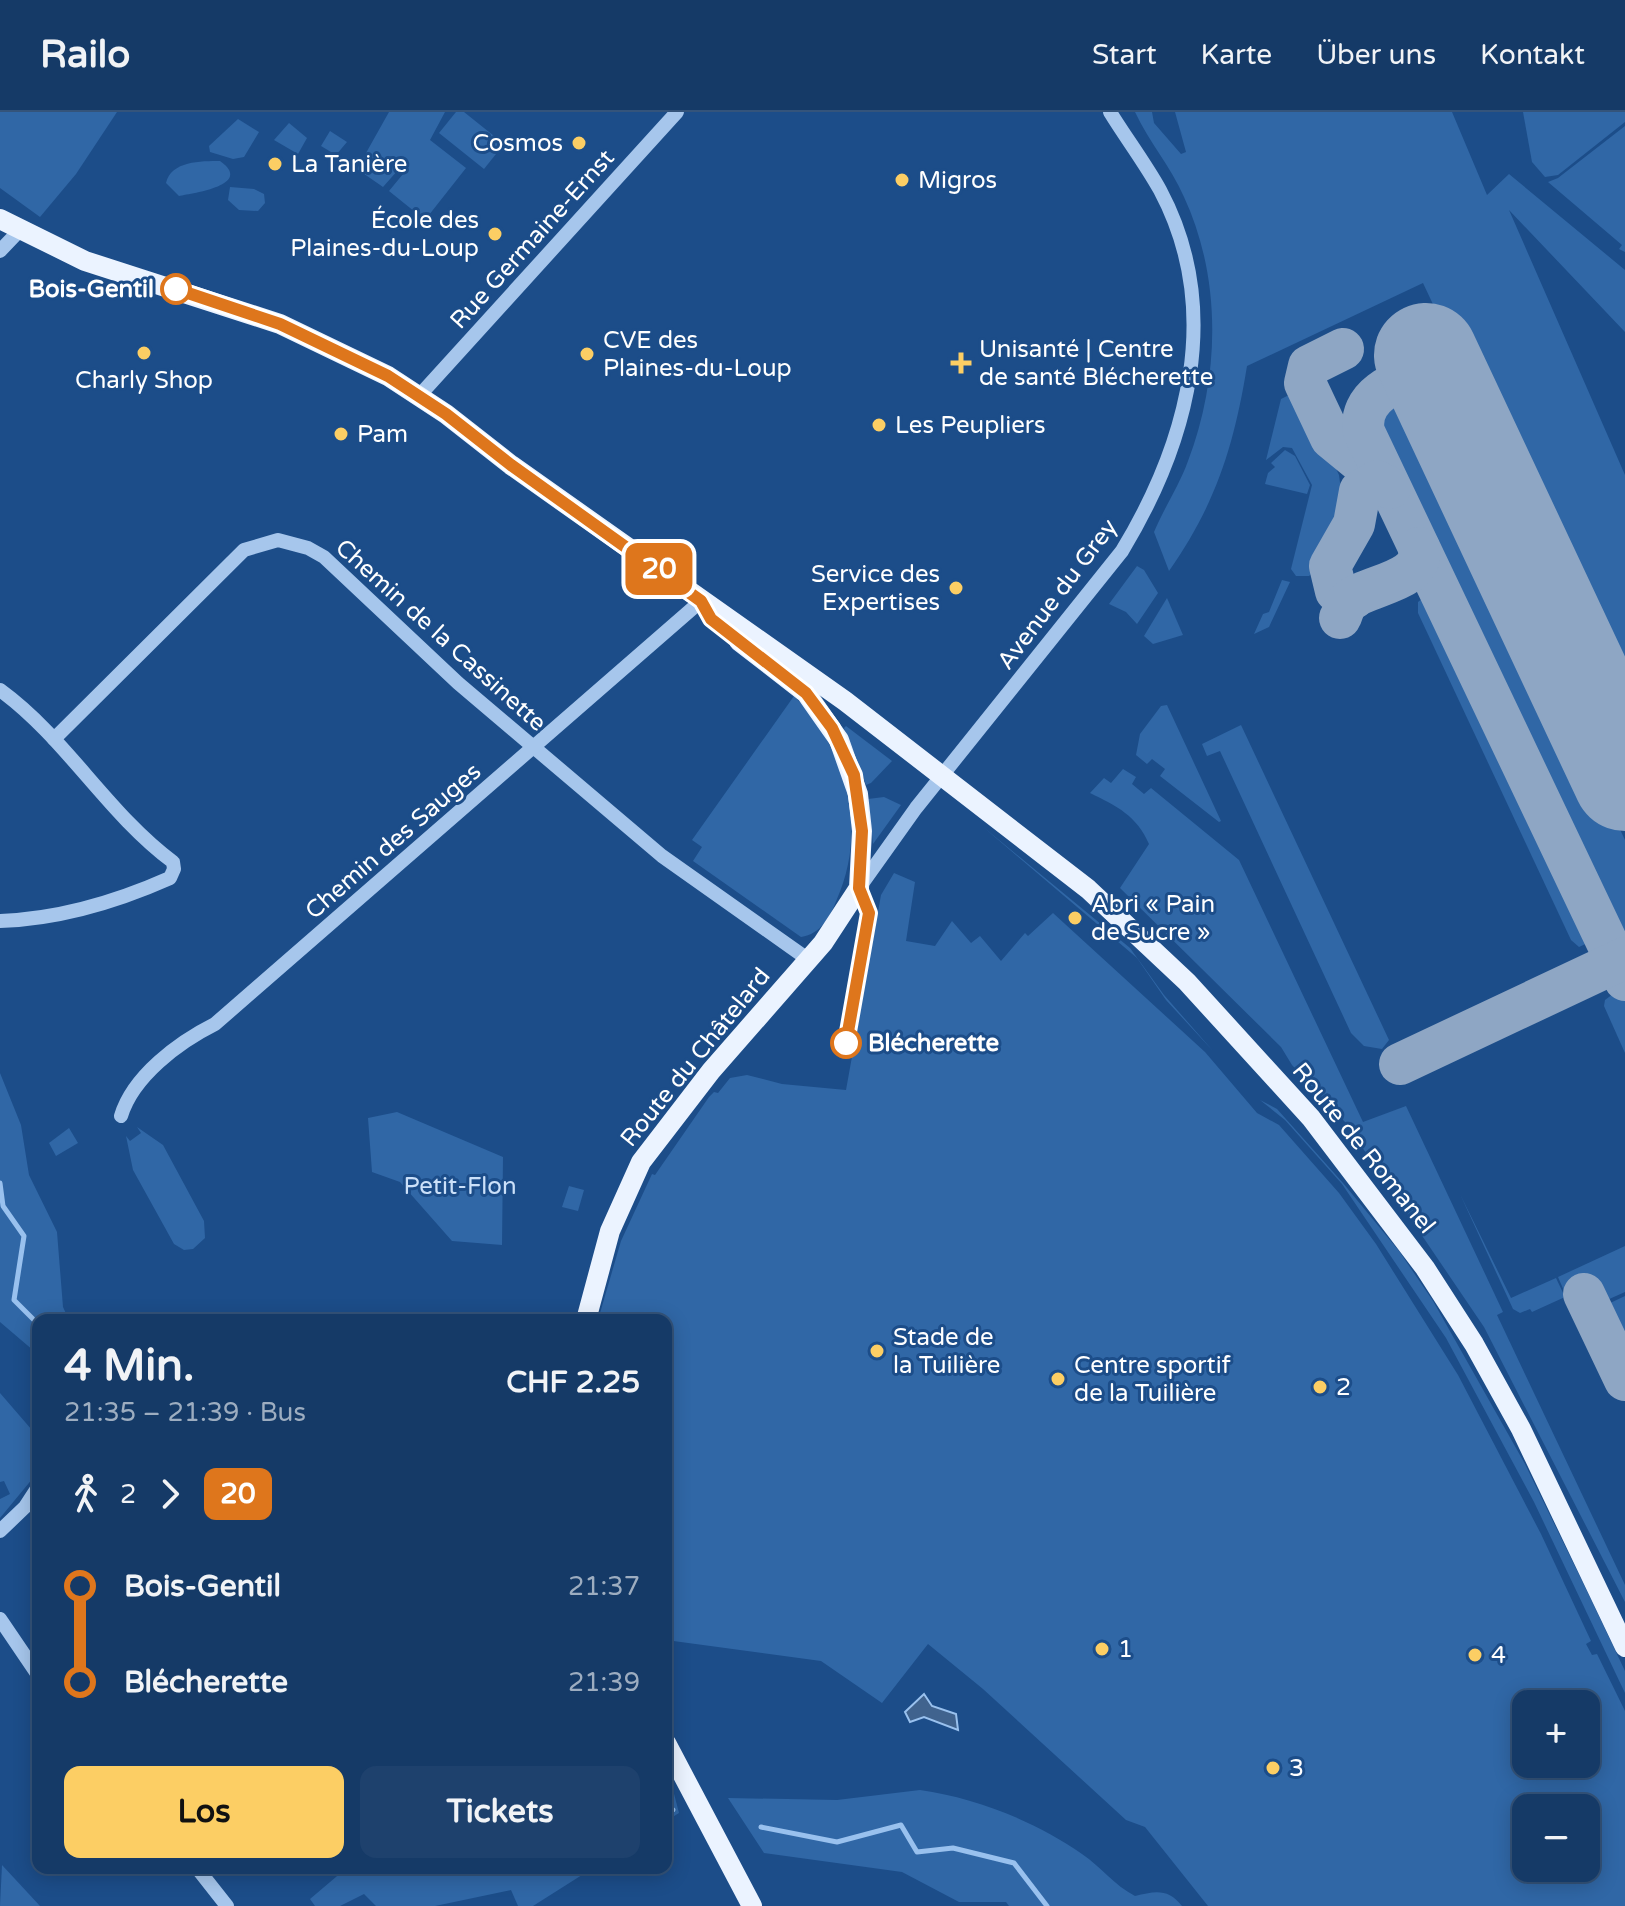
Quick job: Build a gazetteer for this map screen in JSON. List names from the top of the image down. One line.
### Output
{"streets":{"main road":["Route du Châtelard","Route de Romanel"],"street":["Rue Germaine-Ernst","Avenue du Grey","Chemin de la Cassinette","Chemin des Sauges"]},"crossings":[["Avenue du Grey","Route du Châtelard"],["Avenue du Grey","Route de Romanel"],["Chemin de la Cassinette","Chemin des Sauges"],["Chemin de la Cassinette","Route du Châtelard"],["Chemin des Sauges","Route de Romanel"]],"parks":["Petit-Flon"],"places":{"other":["Cosmos","La Tanière","Migros","École des Plaines-du-Loup","Bois-Gentil","Charly Shop","CVE des Plaines-du-Loup","Les Peupliers","Pam","Service des Expertises","Abri « Pain de Sucre »","Blécherette","Stade de la Tuilière","Centre sportif de la Tuilière","2","1","4","3"],"health":["Unisanté | Centre de santé Blécherette"]},"lines":["bus line 20"],"page":{"header":"Railo","nav":["Start","Karte","Über uns","Kontakt"],"on_map":"20","heading":["4 Min.","21:35 – 21:39 · Bus","CHF 2.25"],"legs":["2","20"],"list":[{"name":"Bois-Gentil","value":"21:37"},{"name":"Blécherette","value":"21:39"}],"map_buttons":["+","−"],"buttons":["Los","Tickets"]}}
